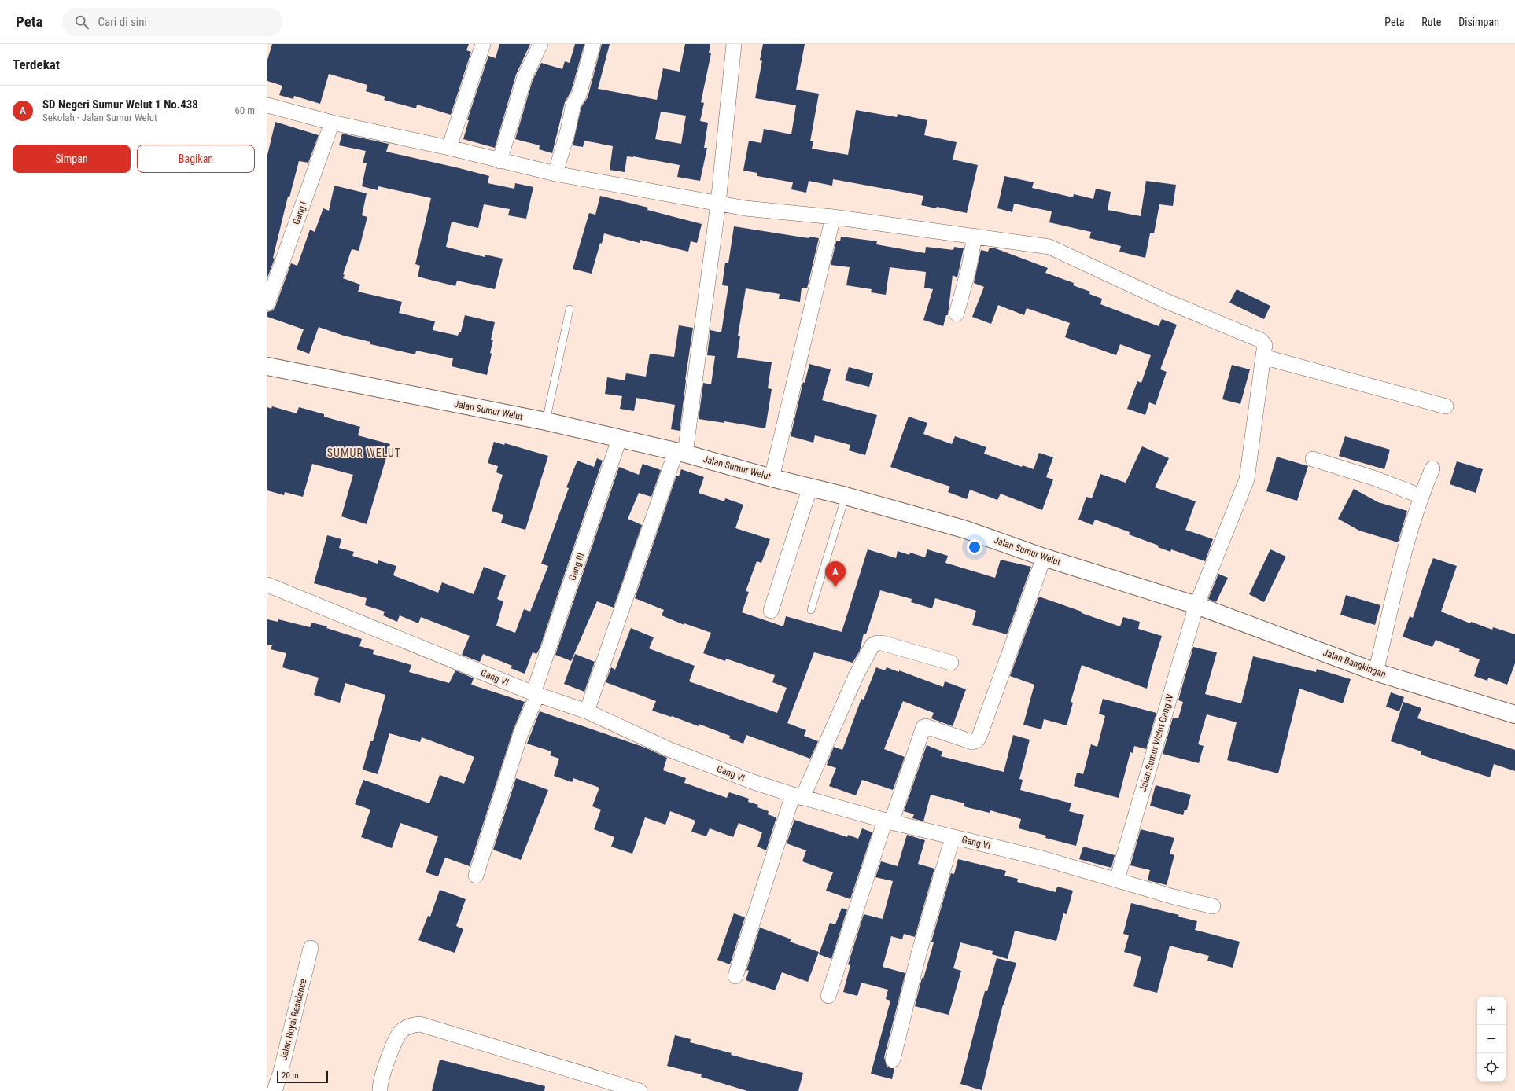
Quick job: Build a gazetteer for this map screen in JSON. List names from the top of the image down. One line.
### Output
{"streets":{"street":["Gang I","Jalan Sumur Welut","Gang III","Jalan Bangkingan","Gang VI","Jalan Sumur Welut Gang IV","Jalan Royal Residence"]},"crossings":[["Gang I","Jalan Sumur Welut Gang IV"],["Jalan Sumur Welut","Gang III"],["Jalan Sumur Welut","Jalan Bangkingan"],["Jalan Sumur Welut","Jalan Sumur Welut Gang IV"],["Gang III","Gang VI"],["Jalan Bangkingan","Jalan Sumur Welut Gang IV"],["Gang VI","Jalan Sumur Welut Gang IV"]],"districts":["SUMUR WELUT"],"scale_bar":"20 m","page":{"header":"Peta","search":"Cari di sini","nav":["Peta","Rute","Disimpan"],"heading":"Terdekat","list":[{"mark":"A","name":"SD Negeri Sumur Welut 1 No.438","note":"Sekolah · Jalan Sumur Welut","value":"60 m"}],"buttons":["Simpan","Bagikan"],"pins":"A","map_buttons":["+","−"],"scale":"20 m"}}
